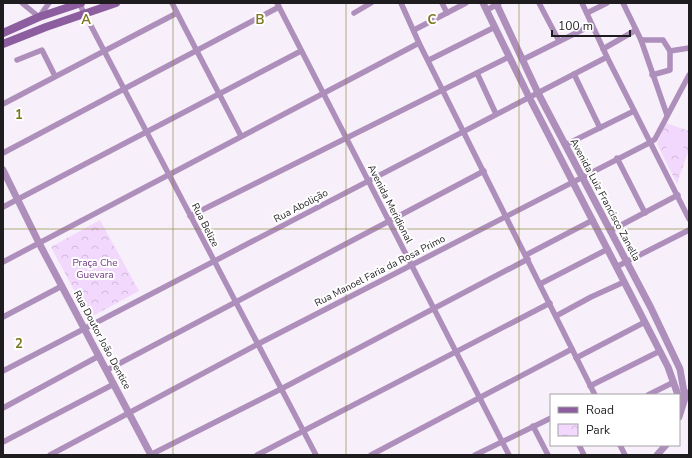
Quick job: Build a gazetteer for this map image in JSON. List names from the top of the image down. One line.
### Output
{"streets":{"street":["Avenida Luiz Francisco Zanella","Avenida Meridional","Rua Abolição","Rua Belize","Rua Manoel Faria da Rosa Primo","Rua Doutor João Dentice"]},"crossings":[["Avenida Luiz Francisco Zanella","Rua Abolição"],["Avenida Luiz Francisco Zanella","Rua Manoel Faria da Rosa Primo"],["Avenida Meridional","Rua Abolição"],["Avenida Meridional","Rua Manoel Faria da Rosa Primo"],["Rua Abolição","Rua Belize"],["Rua Abolição","Rua Doutor João Dentice"],["Rua Belize","Rua Manoel Faria da Rosa Primo"],["Rua Manoel Faria da Rosa Primo","Rua Doutor João Dentice"]],"parks":["Praça Che Guevara"],"legend":["Road","Park"],"scale_bar":"100 m","grid":{"columns":["A","B","C"],"rows":["1","2"]}}
